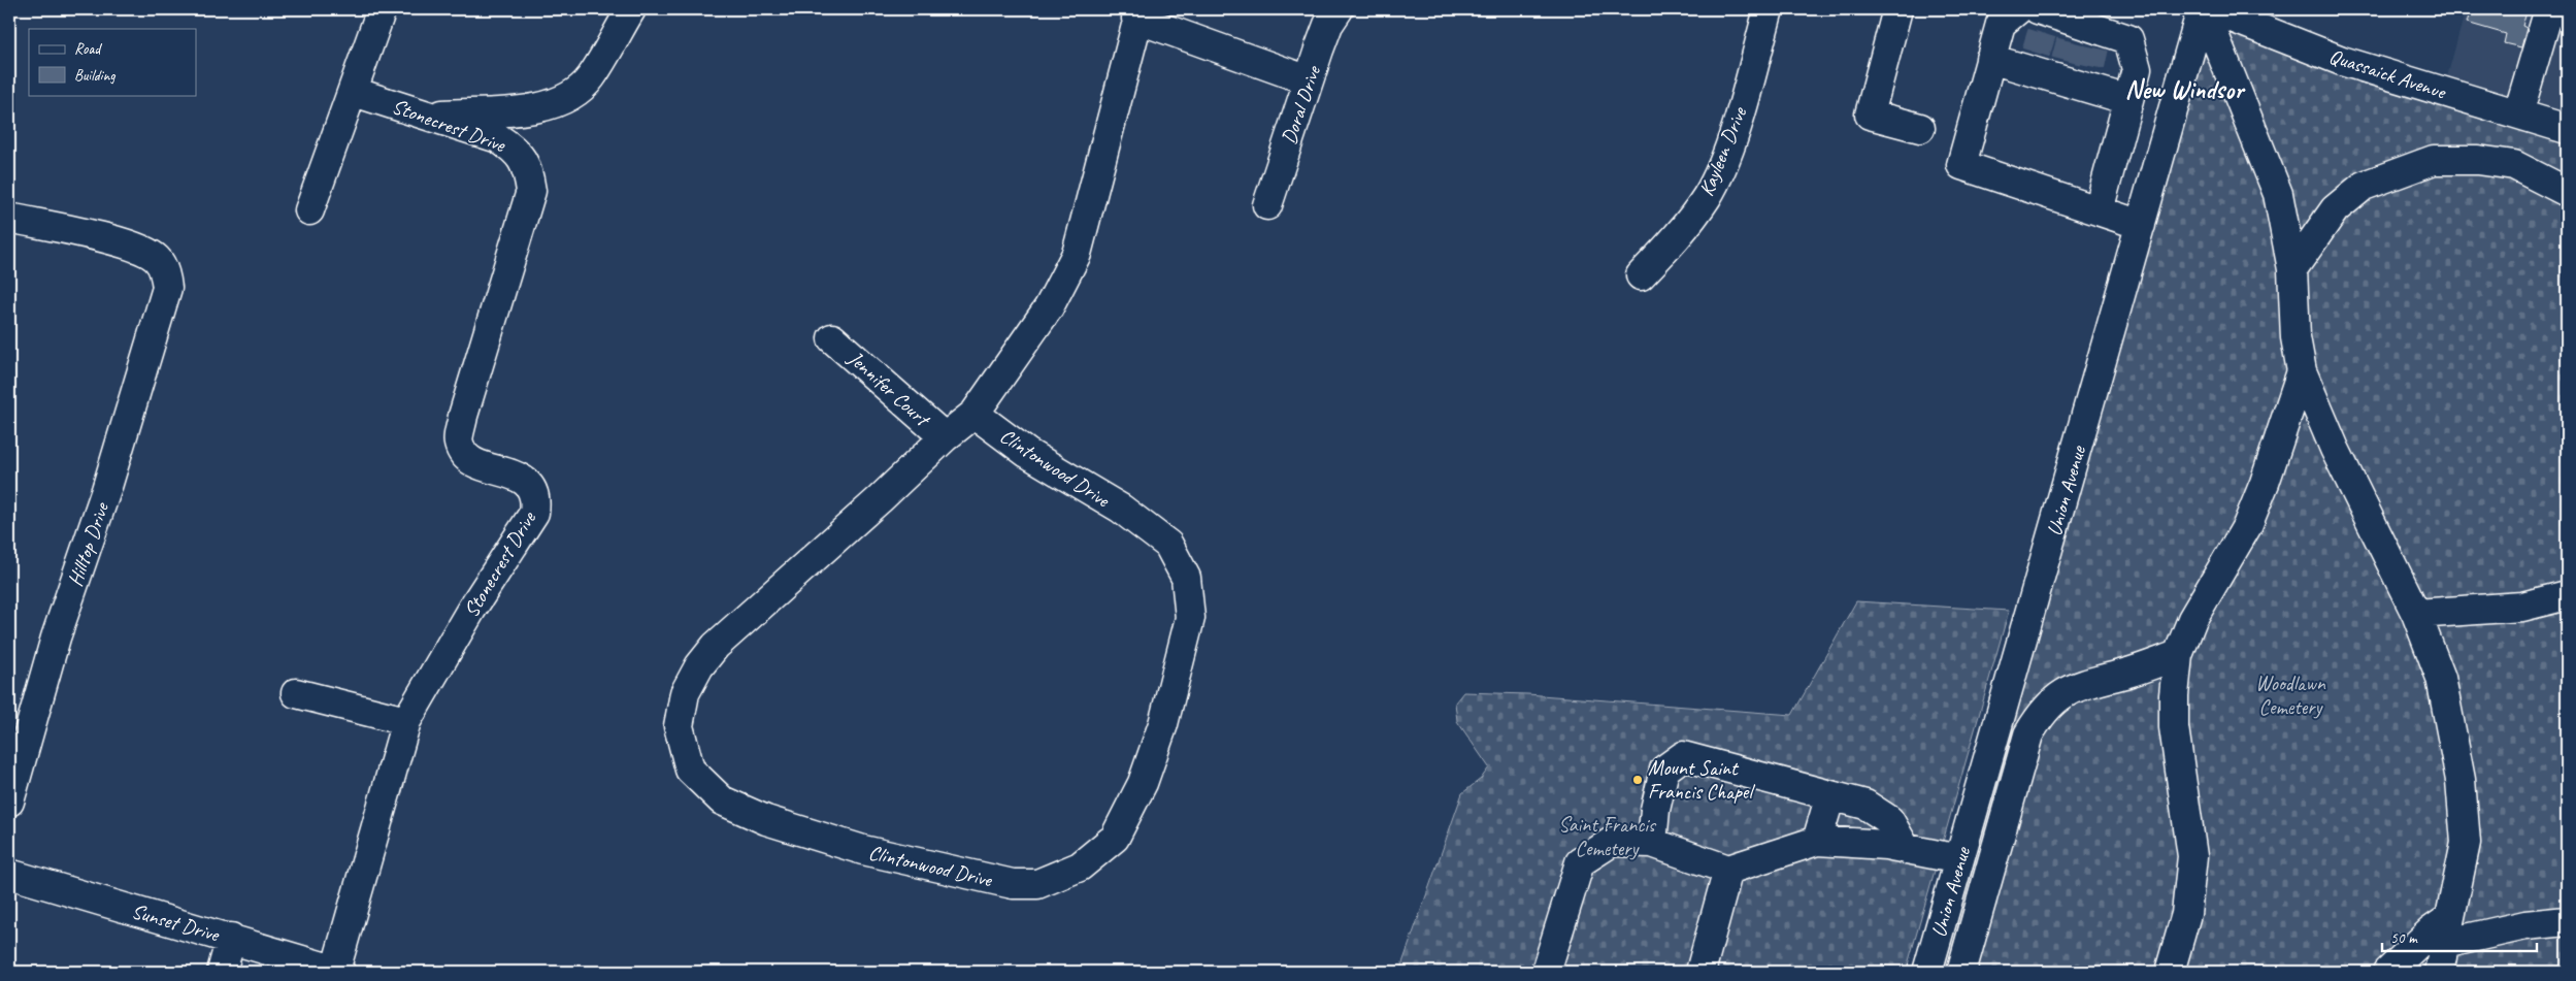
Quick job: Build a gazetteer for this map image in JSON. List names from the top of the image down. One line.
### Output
{"streets":{"street":["Quassaick Avenue","Doral Drive","Stonecrest Drive","Kayleen Drive","Jennifer Court","Clintonwood Drive","Union Avenue","Hilltop Drive","Sunset Drive"]},"crossings":[["Stonecrest Drive","Sunset Drive"],["Jennifer Court","Clintonwood Drive"]],"districts":["New Windsor"],"parks":["Woodlawn Cemetery","Saint Francis Cemetery"],"places":["Mount Saint Francis Chapel"],"legend":["Road","Building"],"scale_bar":"50 m"}
